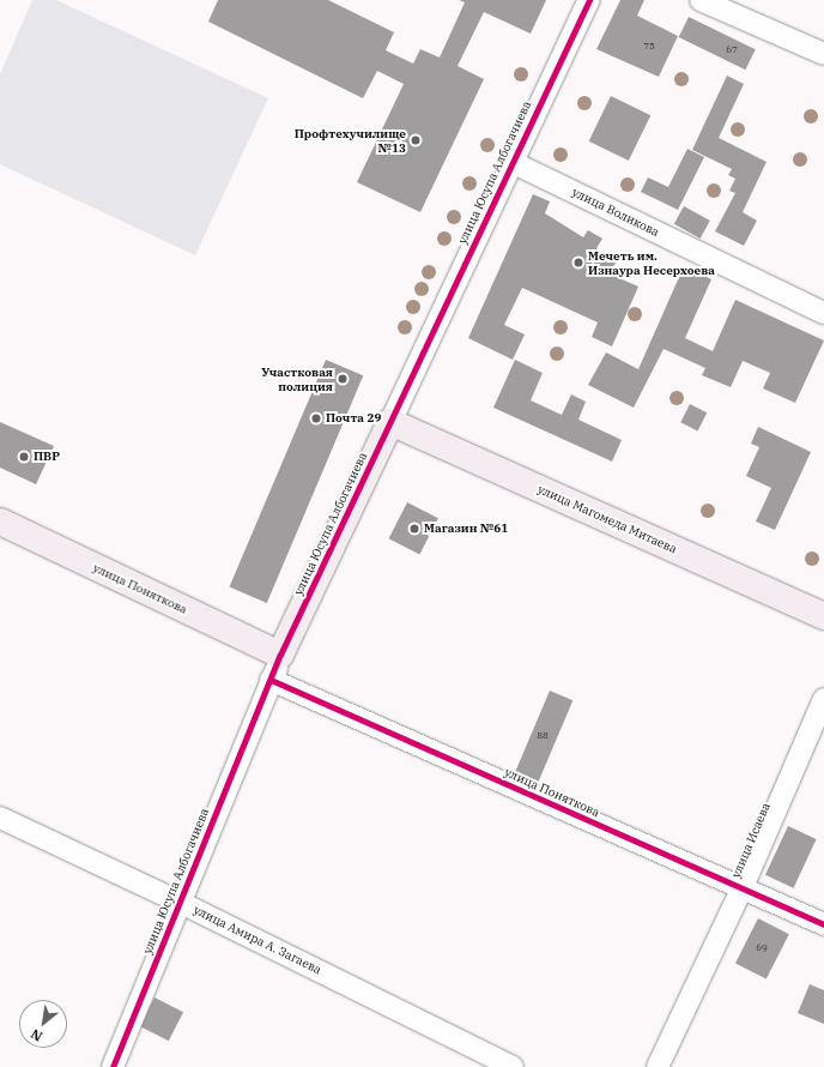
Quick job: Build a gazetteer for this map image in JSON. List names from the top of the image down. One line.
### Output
{"streets":{"street":["улица Юсупа Албогачиева","улица Воликова","улица Магомеда Митаева","улица Поняткова","улица Исаева","улица Амира А. Загаева"]},"crossings":[["улица Юсупа Албогачиева","улица Воликова"],["улица Юсупа Албогачиева","улица Магомеда Митаева"],["улица Юсупа Албогачиева","улица Поняткова"],["улица Юсупа Албогачиева","улица Амира А. Загаева"],["улица Поняткова","улица Исаева"]],"places":["Профтехучилище №13","Мечеть им. Изнаура Несерхоева","Участковая полиция","Почта 29","ПВР","Магазин №61"],"house_numbers":["75","67","88","69"],"north":"bottom left"}
